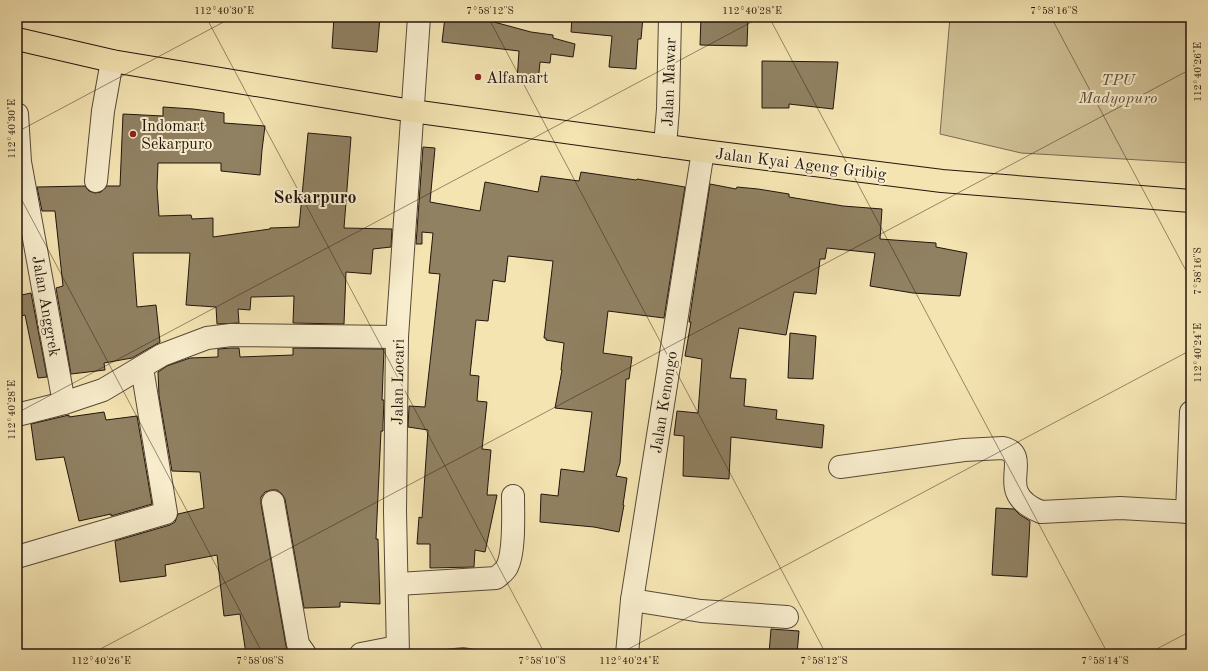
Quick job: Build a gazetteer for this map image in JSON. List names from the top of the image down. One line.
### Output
{"streets":{"main road":["Jalan Kyai Ageng Gribig"],"street":["Jalan Mawar","Jalan Anggrek","Jalan Locari","Jalan Kenongo"]},"crossings":[["Jalan Mawar","Jalan Kyai Ageng Gribig"],["Jalan Kyai Ageng Gribig","Jalan Locari"],["Jalan Kyai Ageng Gribig","Jalan Kenongo"]],"districts":["Sekarpuro"],"parks":["TPU Madyopuro"],"places":["Alfamart","Indomart Sekarpuro"],"coordinates":["112°40'30\"E","7°58'12\"S","112°40'28\"E","7°58'16\"S","112°40'26\"E","112°40'24\"E","7°58'08\"S","7°58'10\"S","7°58'14\"S"]}
